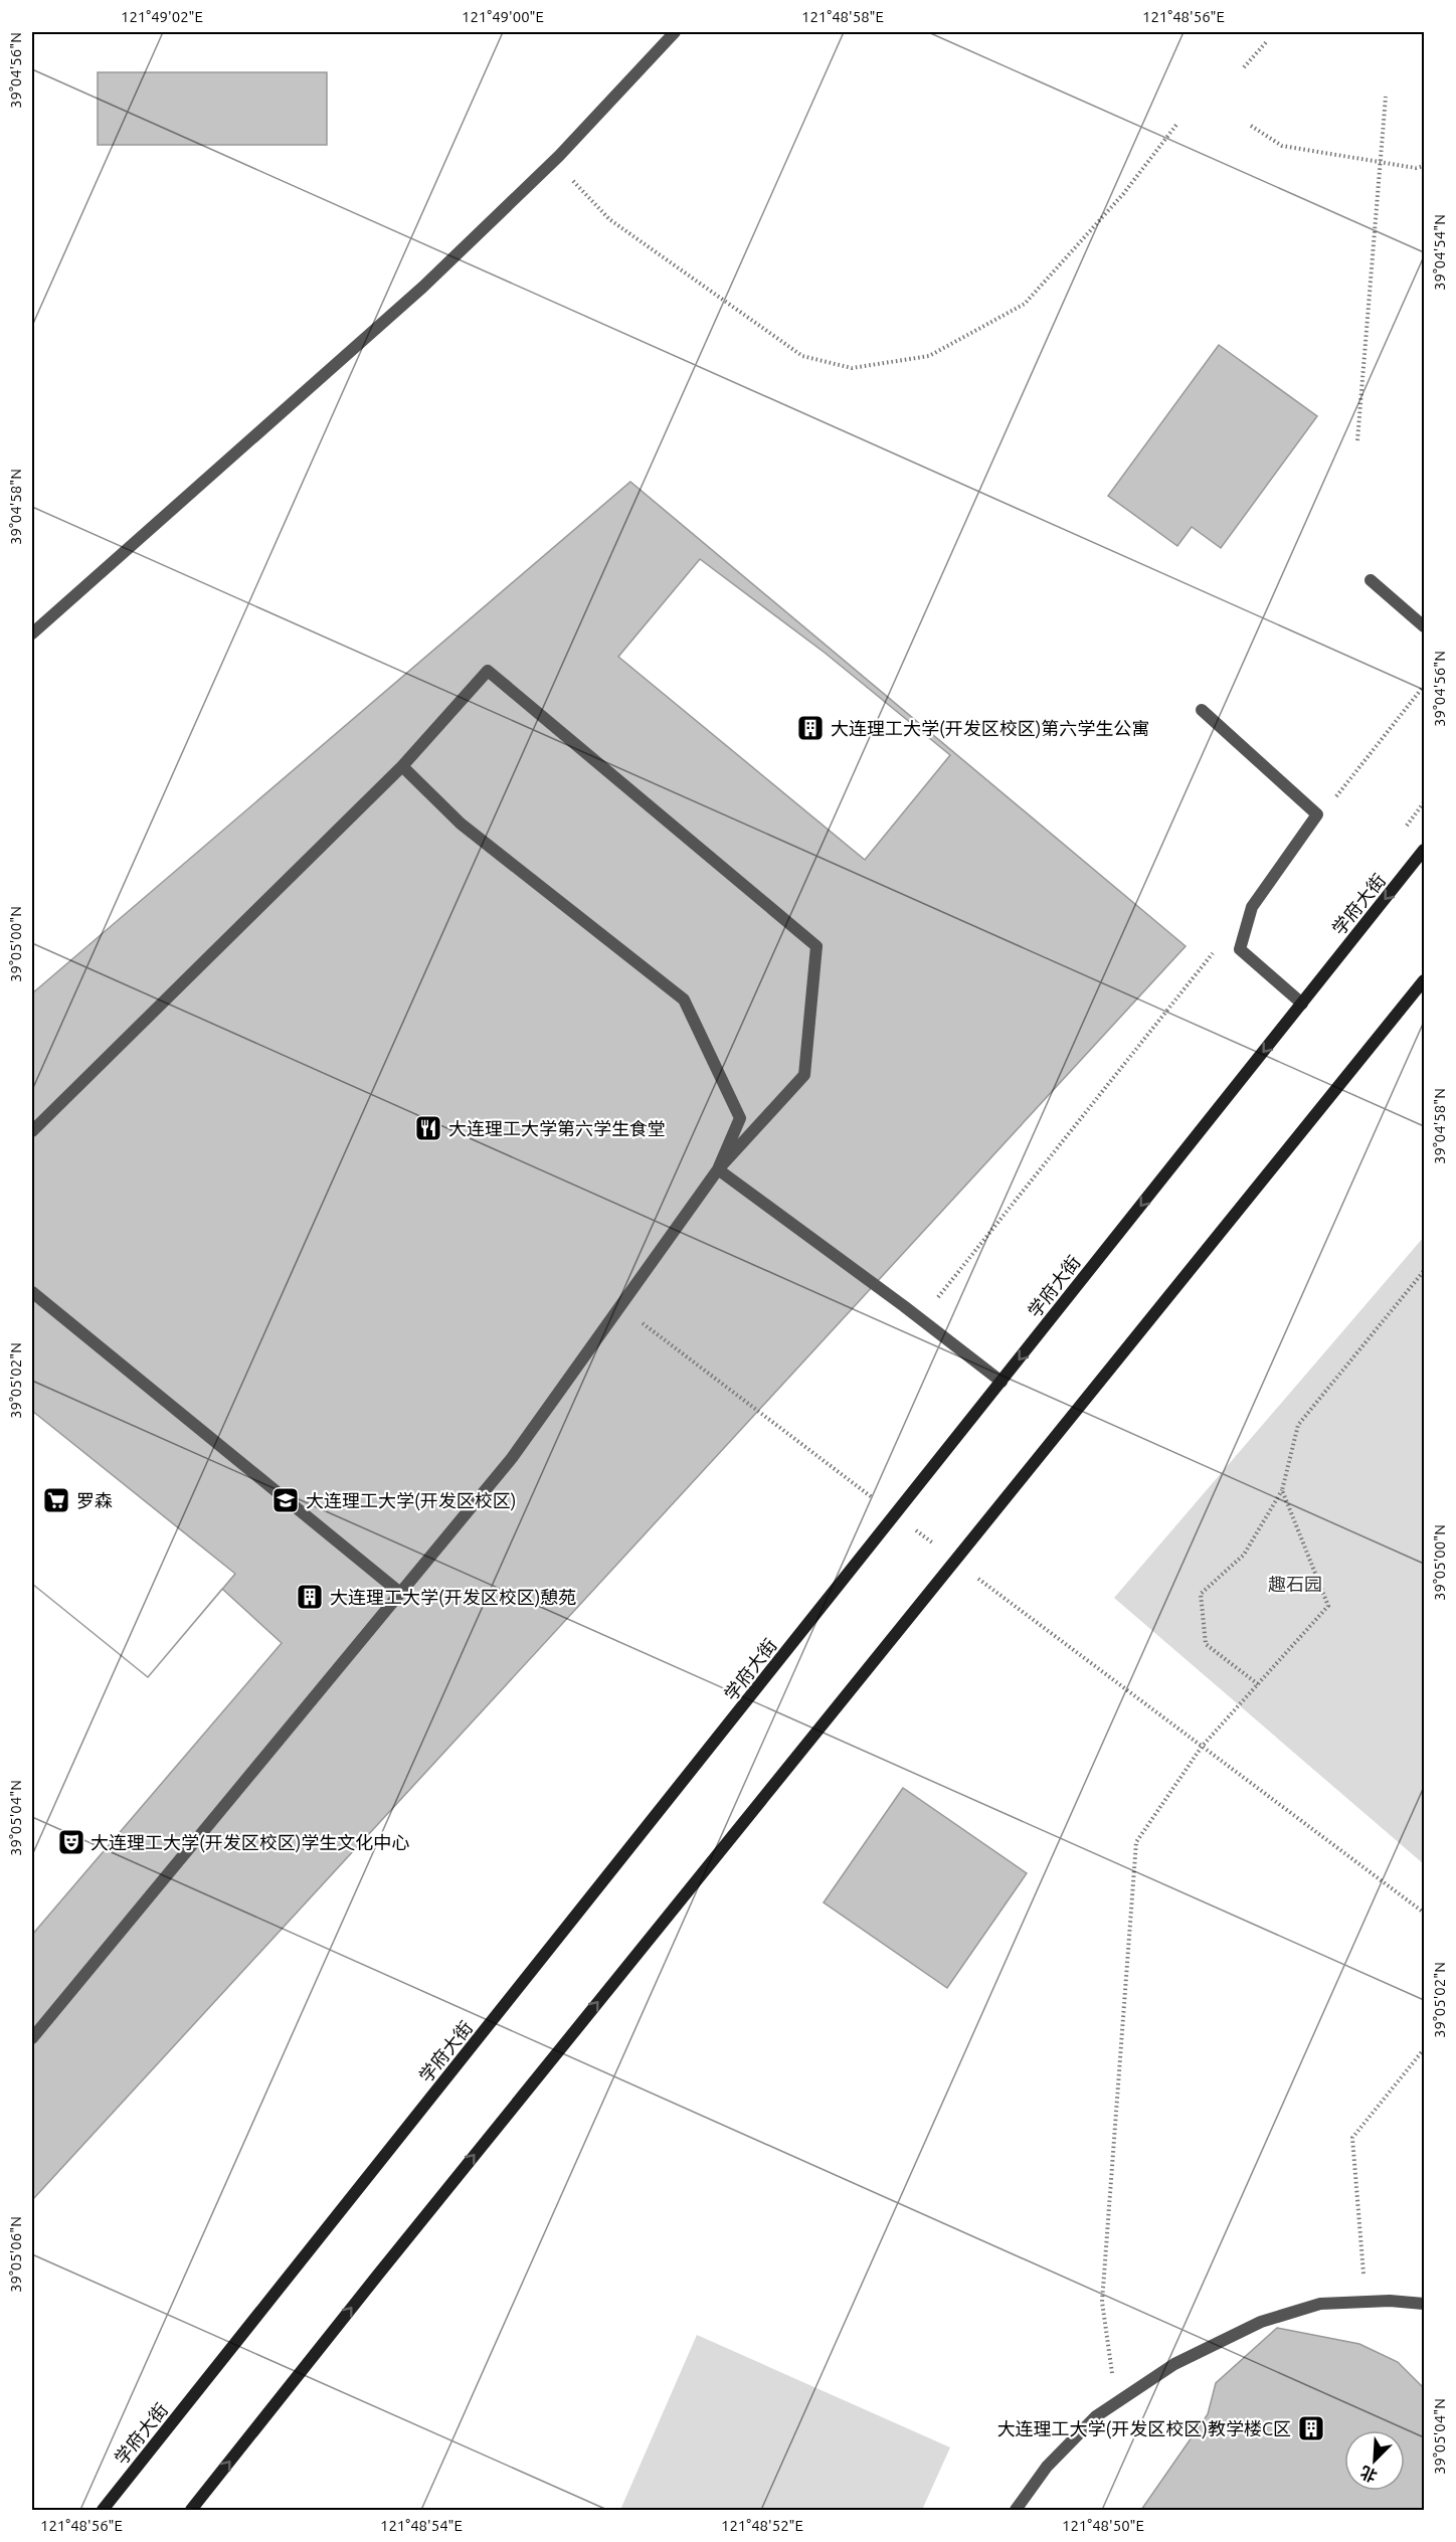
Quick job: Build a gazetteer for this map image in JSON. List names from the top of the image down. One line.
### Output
{"streets":{"main road":["学府大街"]},"parks":["趣石园"],"places":{"building":["大连理工大学(开发区校区)第六学生公寓","大连理工大学(开发区校区)憩苑","大连理工大学(开发区校区)教学楼C区"],"restaurant":["大连理工大学第六学生食堂"],"supermarket":["罗森"],"school or university":["大连理工大学(开发区校区)"],"theatre":["大连理工大学(开发区校区)学生文化中心"]},"north":"bottom left","coordinates":["121°49'02\"E","121°49'00\"E","121°48'58\"E","121°48'56\"E","39°04'56\"N","39°04'54\"N","39°04'58\"N","39°05'00\"N","39°05'02\"N","39°05'04\"N","39°05'06\"N","121°48'54\"E","121°48'52\"E","121°48'50\"E"]}
